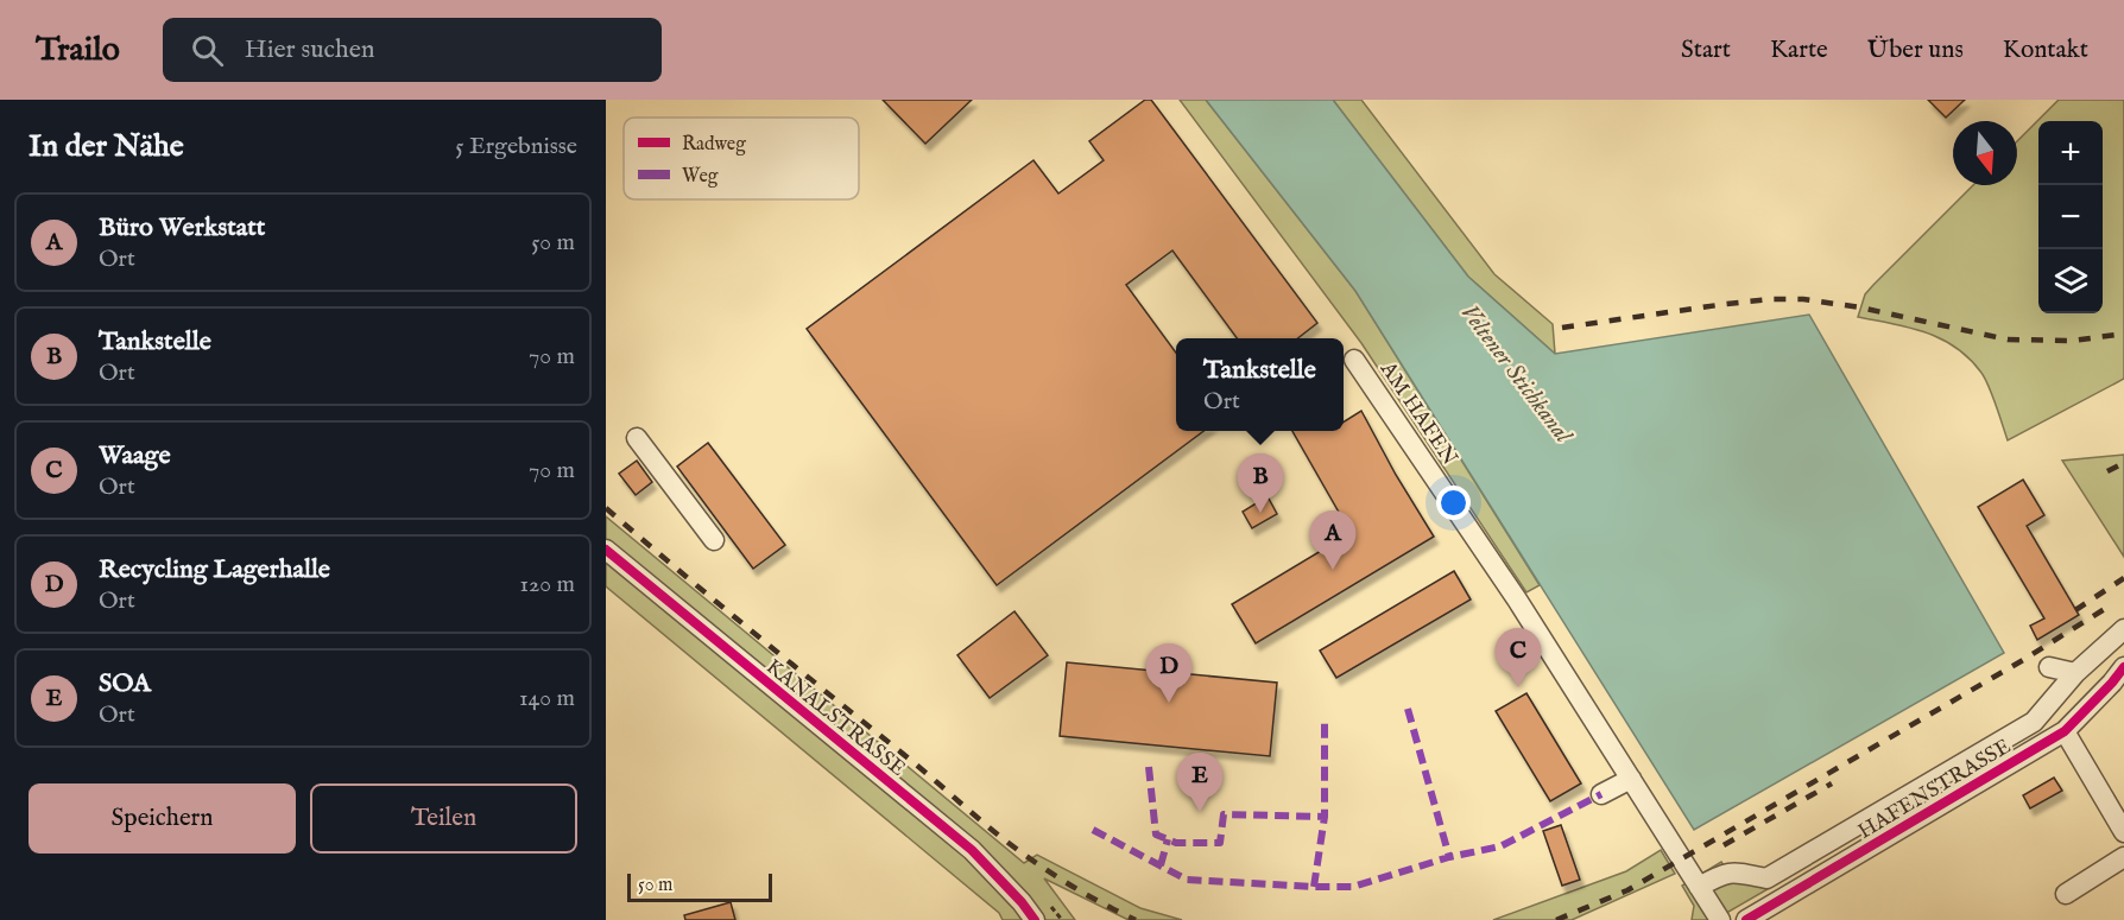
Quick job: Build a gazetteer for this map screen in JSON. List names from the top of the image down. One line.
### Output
{"streets":{"street":["AM HAFEN","KANALSTRASSE","HAFENSTRASSE"]},"water":["Veltener Stichkanal"],"legend":["Radweg","Weg"],"scale_bar":"50 m","north":"bottom","page":{"header":"Trailo","search":"Hier suchen","nav":["Start","Karte","Über uns","Kontakt"],"heading":["In der Nähe","5 Ergebnisse"],"map_buttons":["+","−"],"list":[{"mark":"A","name":"Büro Werkstatt","note":"Ort","value":"50 m"},{"mark":"B","name":"Tankstelle","note":"Ort","value":"70 m"},{"mark":"C","name":"Waage","note":"Ort","value":"70 m"},{"mark":"D","name":"Recycling Lagerhalle","note":"Ort","value":"120 m"},{"mark":"E","name":"SOA","note":"Ort","value":"140 m"}],"popup":["Tankstelle","Ort"],"pins":["B","A","C","D","E"],"buttons":["Speichern","Teilen"],"scale":"50 m"}}
